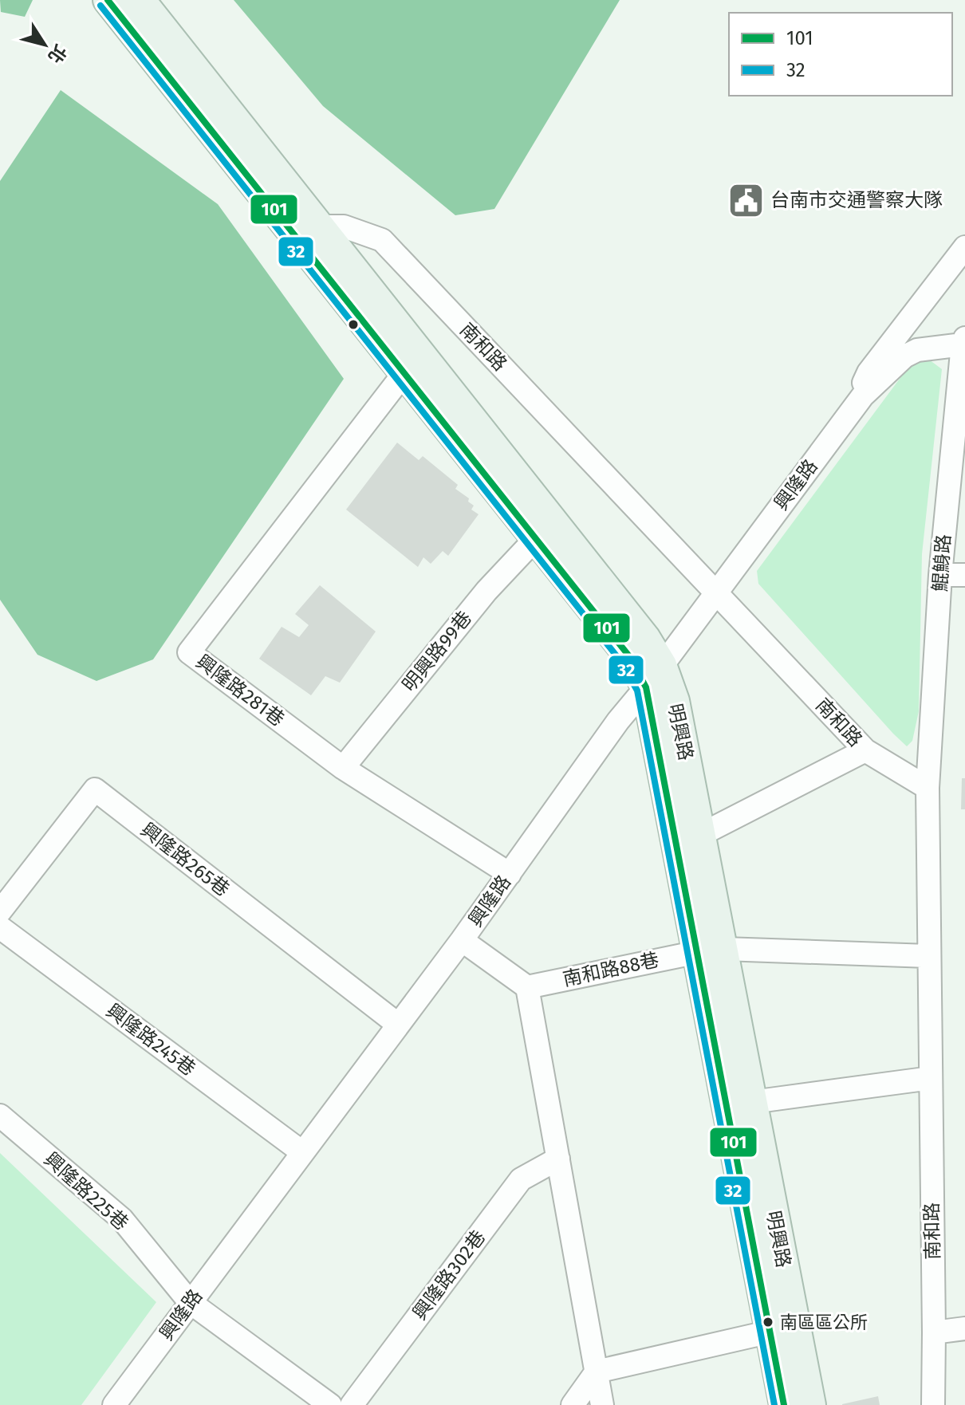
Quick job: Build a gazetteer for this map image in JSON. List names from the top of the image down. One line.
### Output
{"streets":{"main road":["明興路"],"street":["南和路","興隆路","鯤鯓路","明興路99巷","興隆路281巷","興隆路265巷","南和路88巷","興隆路245巷","興隆路225巷","興隆路302巷"]},"crossings":[["南和路","興隆路"],["南和路","鯤鯓路"],["南和路","明興路"],["南和路","南和路88巷"],["興隆路","鯤鯓路"],["興隆路","興隆路281巷"],["興隆路","明興路"],["興隆路","興隆路265巷"],["興隆路","興隆路245巷"],["興隆路","興隆路225巷"],["明興路99巷","興隆路281巷"],["明興路99巷","明興路"],["興隆路281巷","明興路"],["明興路","南和路88巷"]],"places":{"public building":["台南市交通警察大隊"],"other":["南區區公所"]},"lines":["transit line 101","transit line 32"],"legend":["101","32"],"north":"bottom right"}
